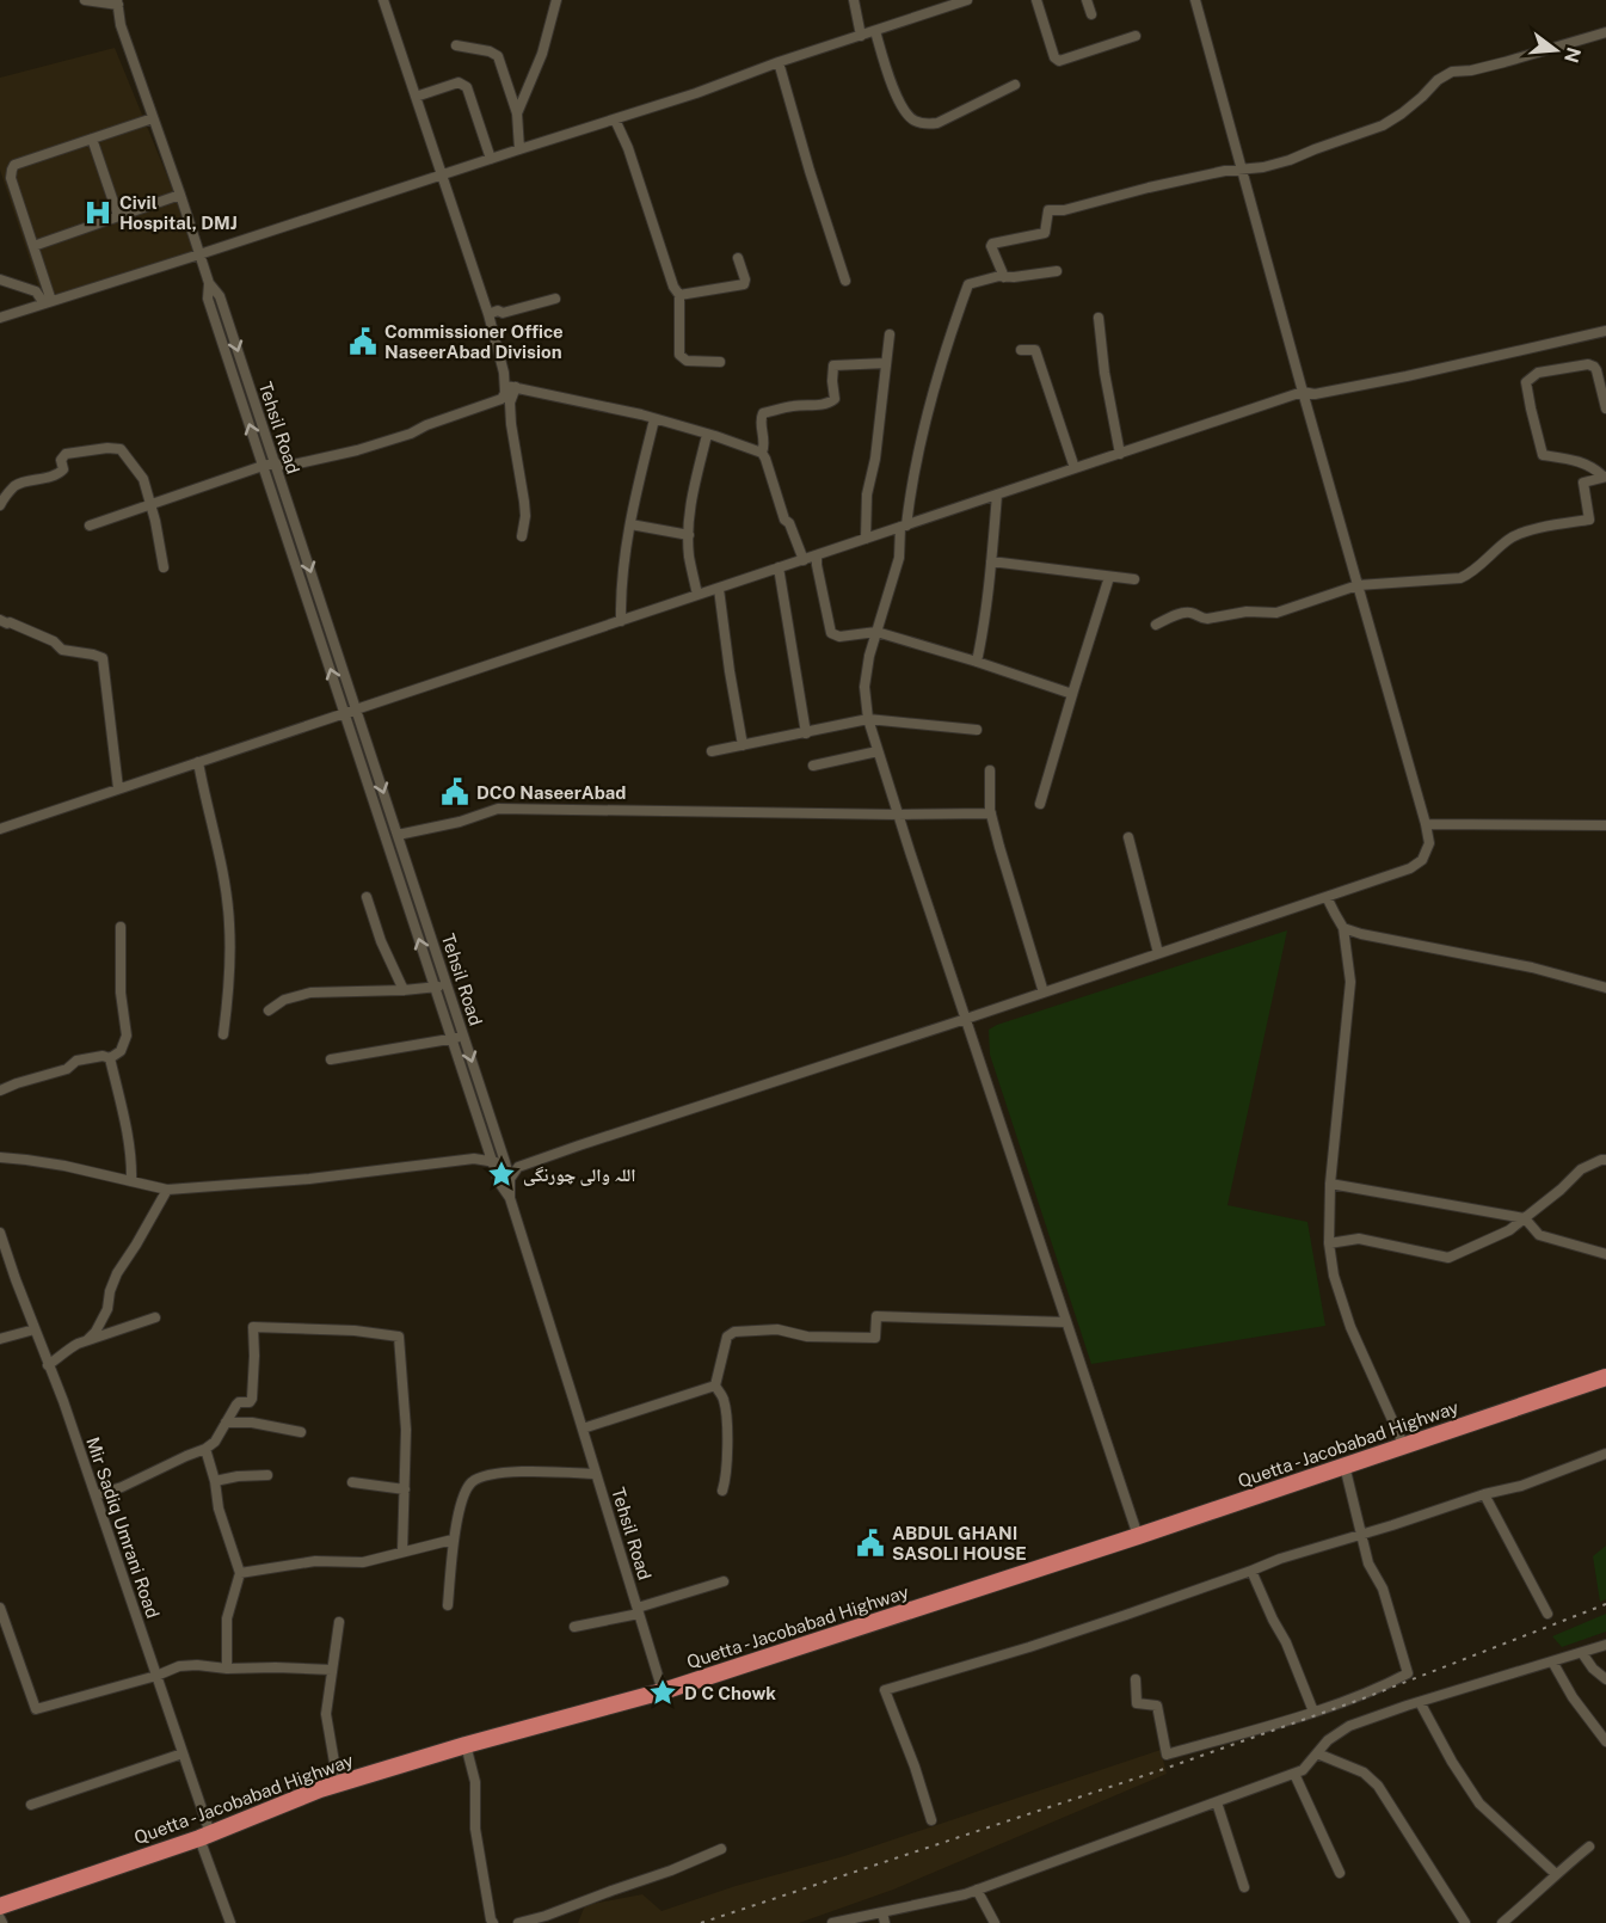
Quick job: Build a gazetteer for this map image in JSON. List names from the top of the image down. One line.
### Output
{"streets":{"highway":["Quetta - Jacobabad Highway"],"street":["Tehsil Road","Mir Sadiq Umrani Road"]},"crossings":[["Tehsil Road","Quetta - Jacobabad Highway"],["Quetta - Jacobabad Highway","Mir Sadiq Umrani Road"]],"places":{"hospital":["Civil Hospital, DMJ"],"public building":["Commissioner Office NaseerAbad Division","DCO NaseerAbad","ABDUL GHANI SASOLI HOUSE"],"place":["اللہ والی چورنگی","D C Chowk"]},"north":"right"}
